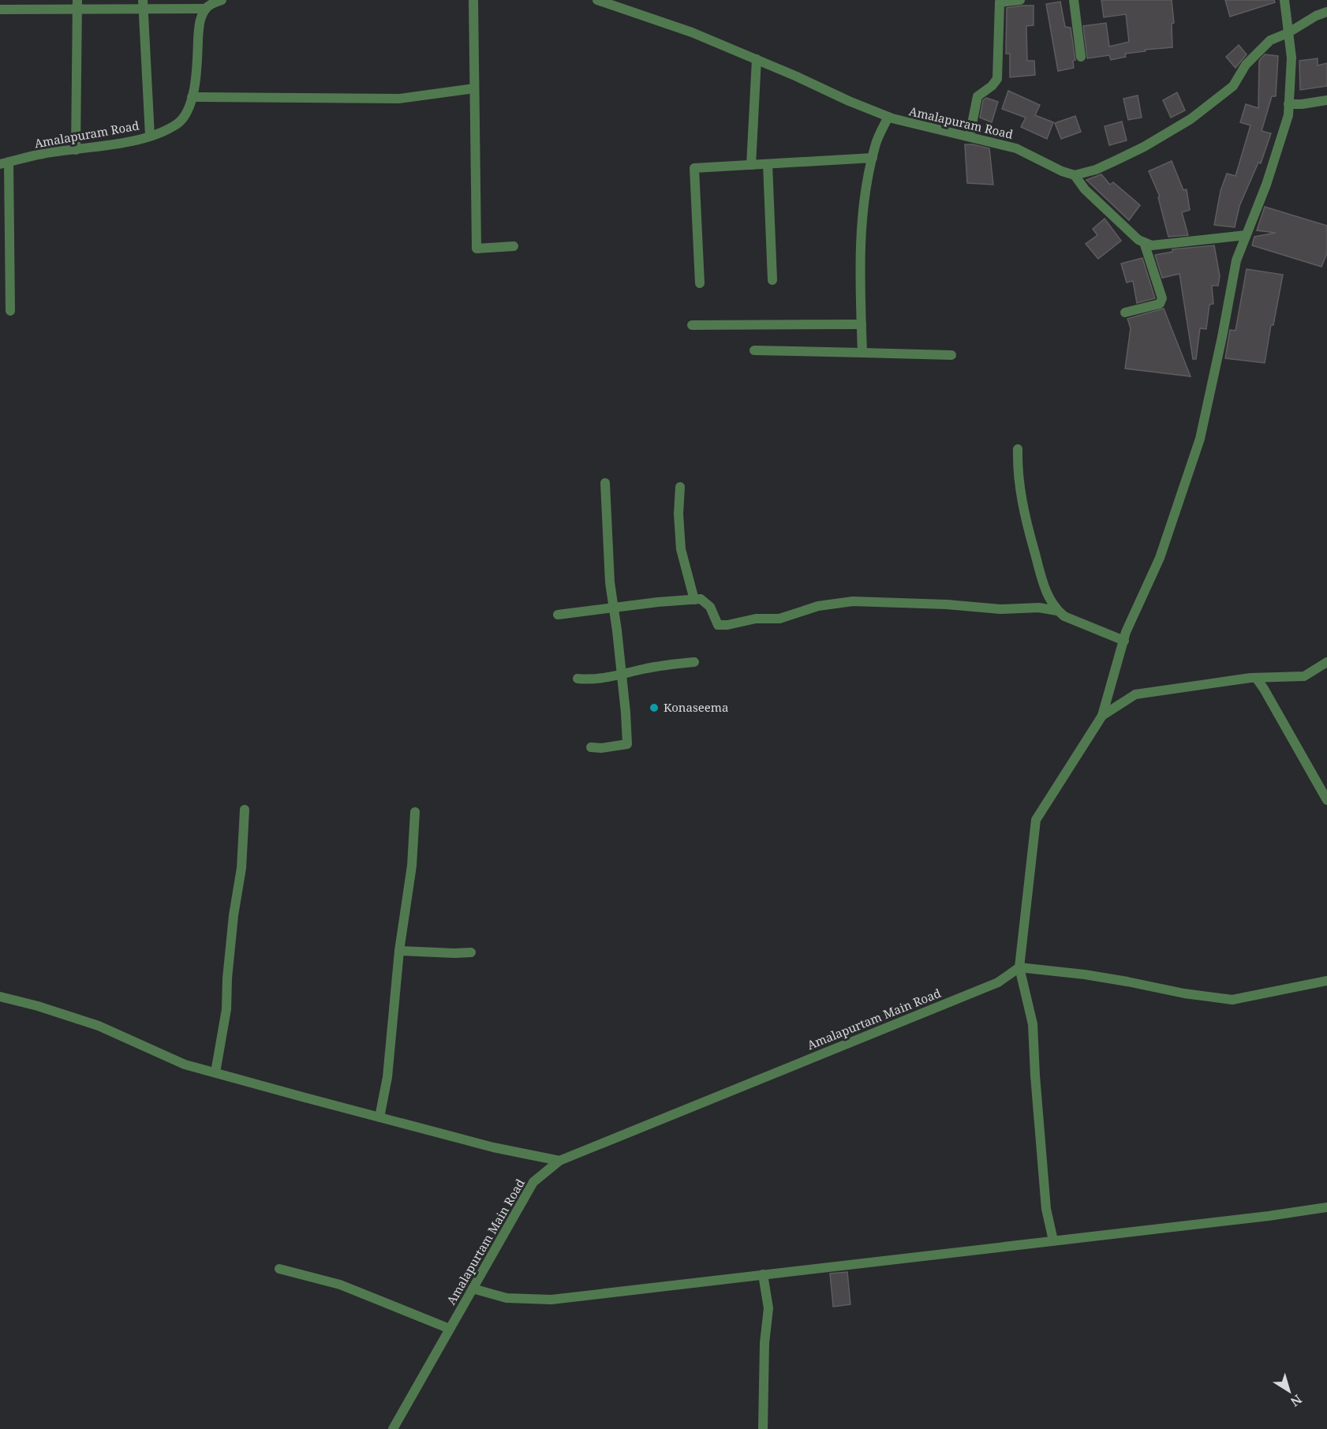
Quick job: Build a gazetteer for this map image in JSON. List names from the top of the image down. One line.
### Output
{"streets":{"street":["Amalapuram Road","Amalapurtam Main Road"]},"places":["Konaseema"],"north":"bottom right"}
